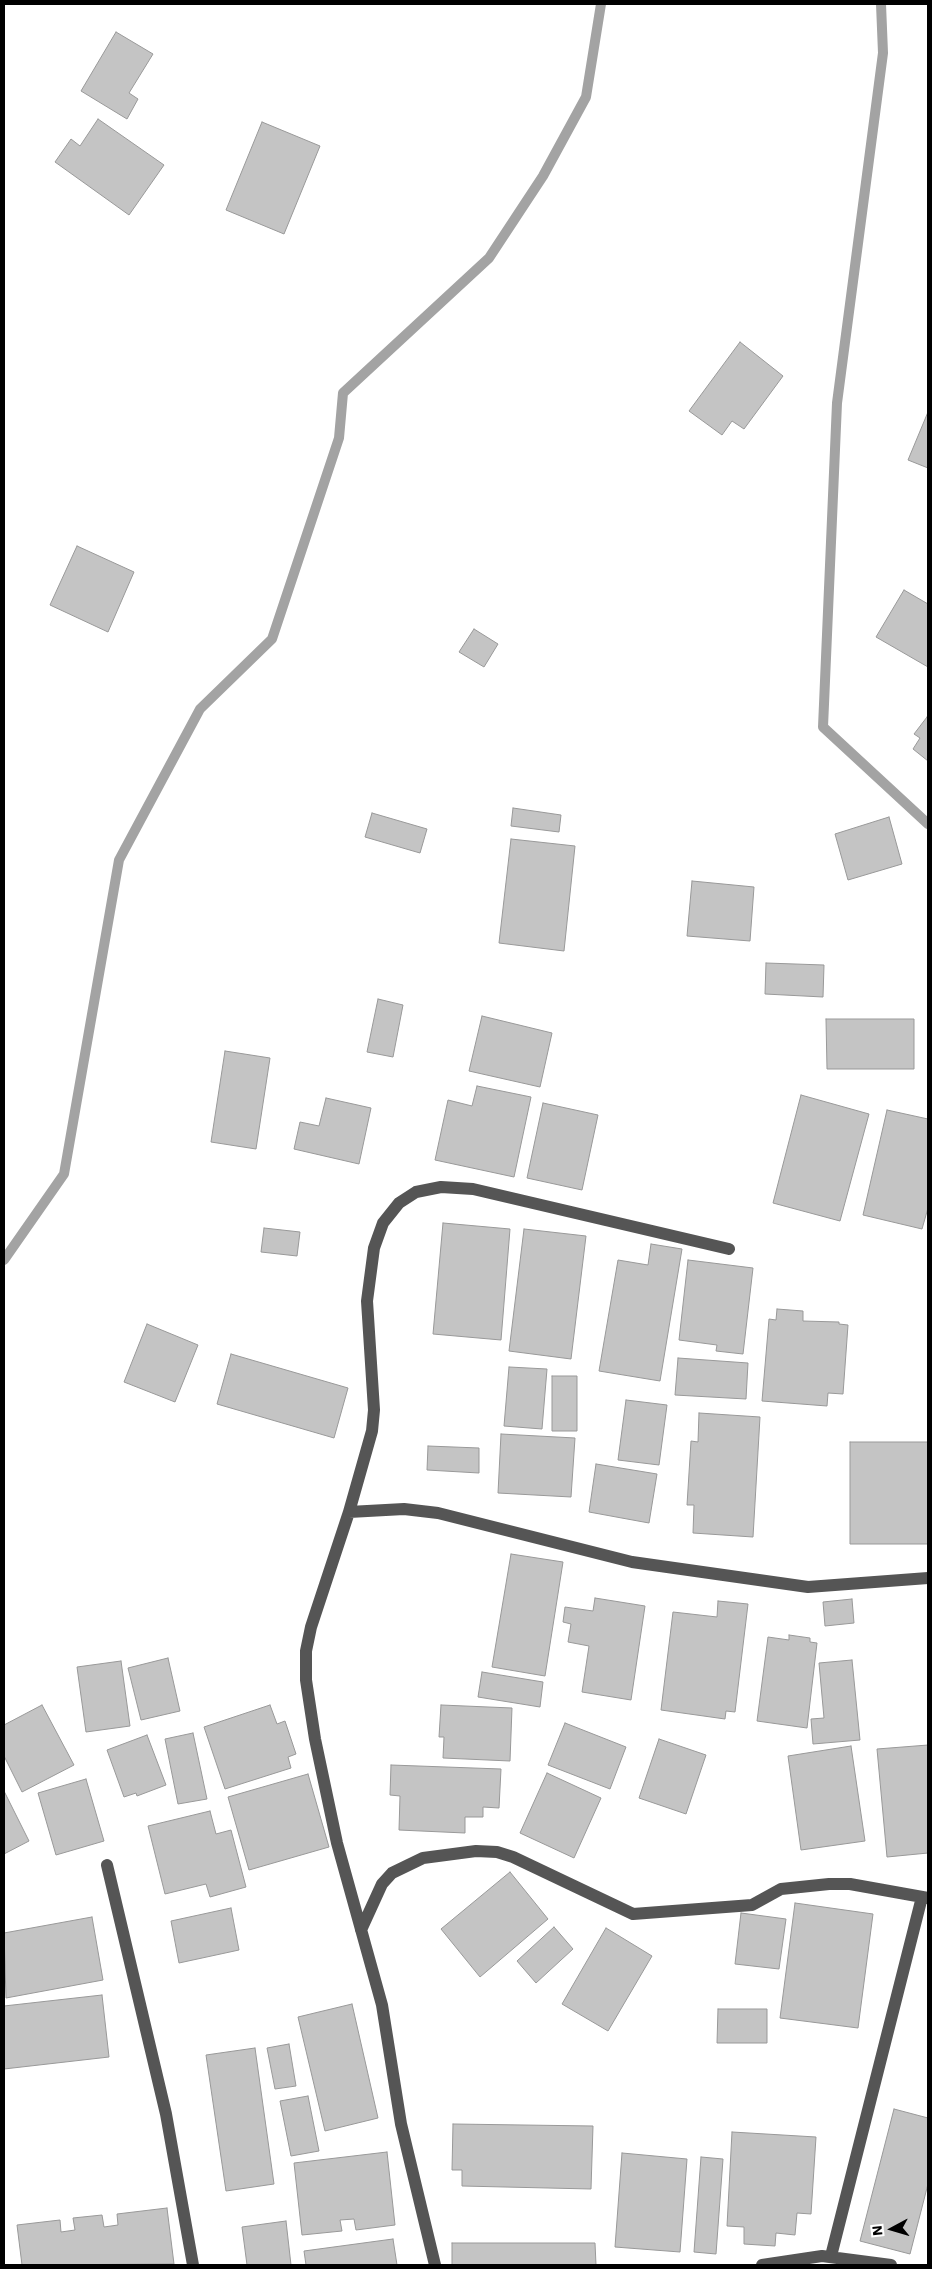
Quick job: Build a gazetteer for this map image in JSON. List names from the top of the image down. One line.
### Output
{"north":"left"}
